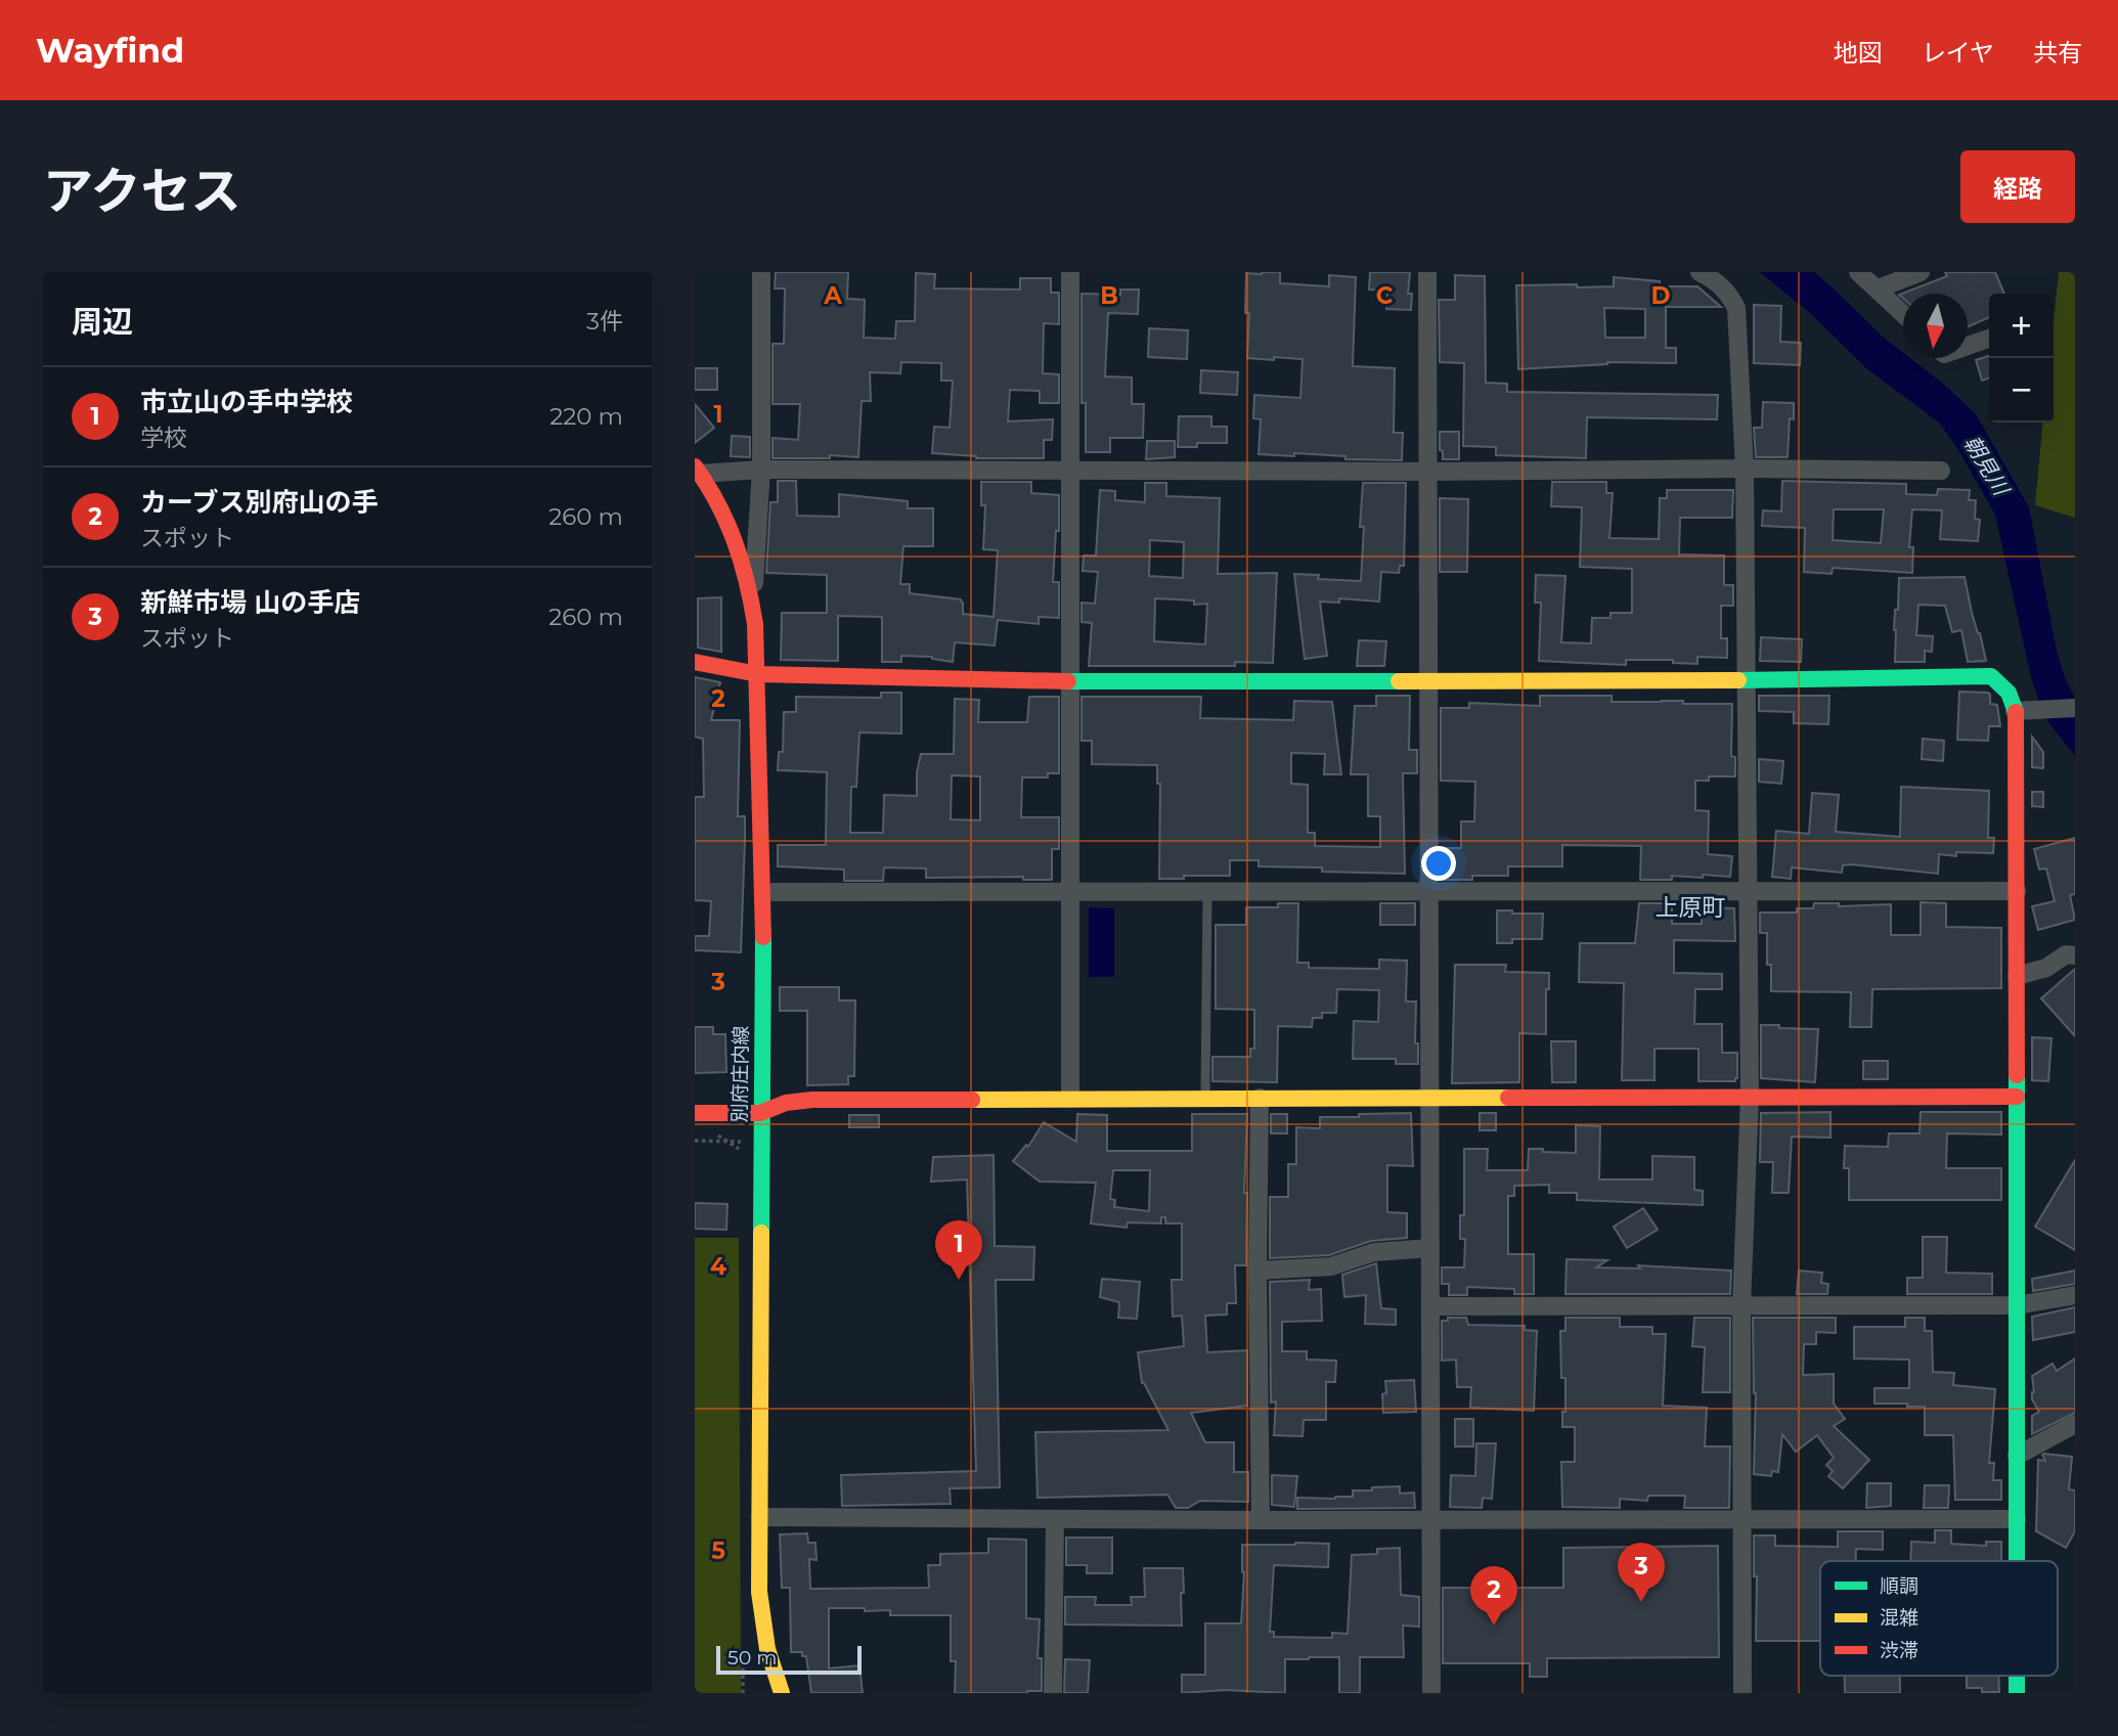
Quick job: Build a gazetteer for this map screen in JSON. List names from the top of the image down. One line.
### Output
{"streets":{"street":["別府庄内線"]},"districts":["上原町"],"water":["朝見川"],"legend":["順調","混雑","渋滞"],"scale_bar":"50 m","north":"bottom","page":{"header":"Wayfind","nav":["地図","レイヤ","共有"],"title":"アクセス","buttons":"経路","heading":["周辺","3件"],"map_buttons":["+","−"],"list":[{"mark":"1","name":"市立山の手中学校","note":"学校","value":"220 m"},{"mark":"2","name":"カーブス別府山の手","note":"スポット","value":"260 m"},{"mark":"3","name":"新鮮市場 山の手店","note":"スポット","value":"260 m"}],"pins":["1","3","2"],"scale":"50 m"},"grid":{"columns":["A","B","C","D"],"rows":["1","2","3","4","5"]}}
